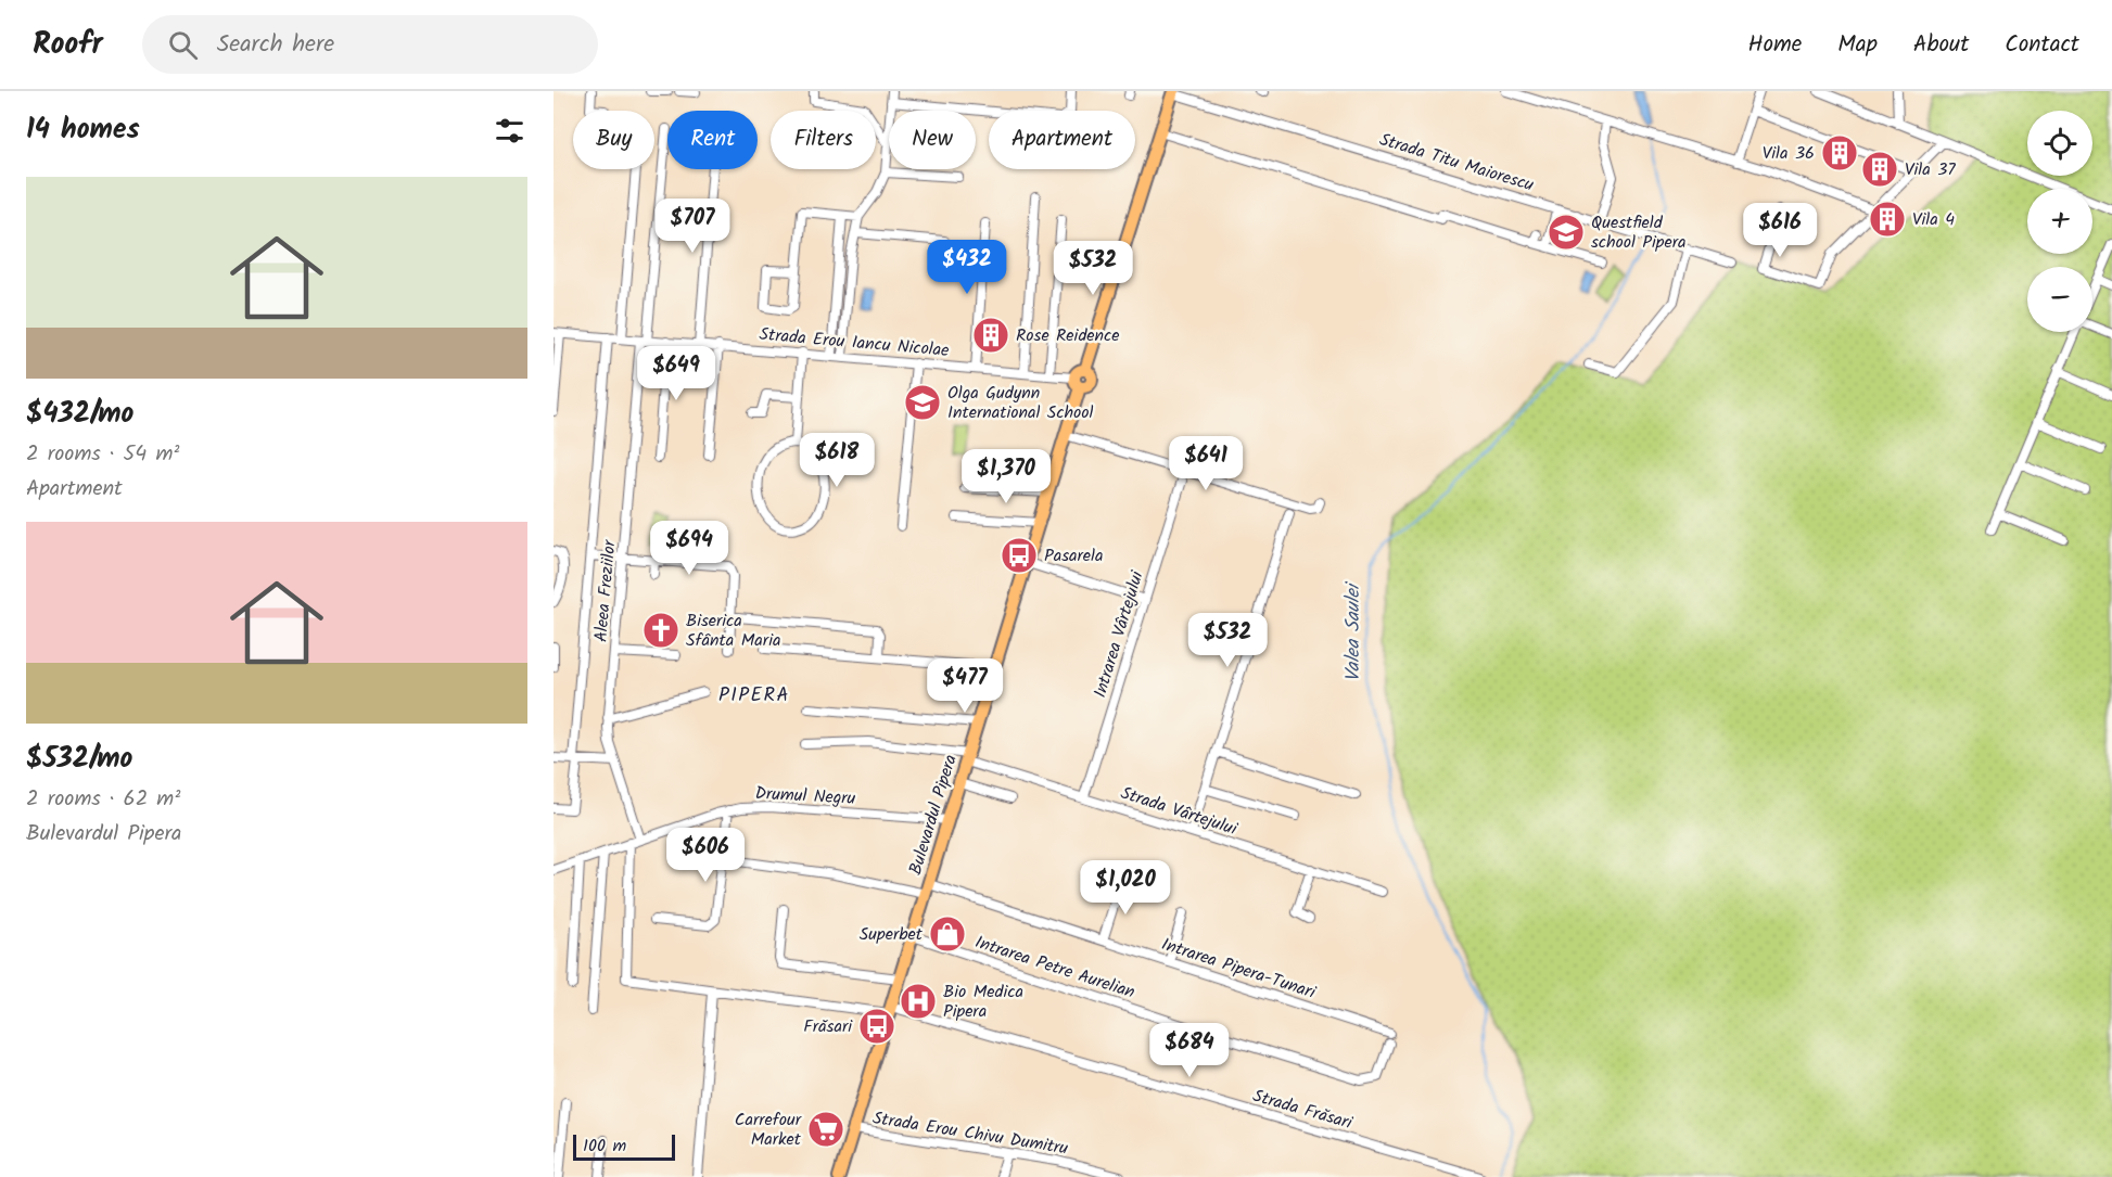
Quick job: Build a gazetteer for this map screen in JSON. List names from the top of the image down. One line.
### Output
{"streets":{"main road":["Bulevardul Pipera"],"street":["Strada Titu Maiorescu","Strada Erou Iancu Nicolae","Aleea Freziilor","Intrarea Vârtejului","Drumul Negru","Strada Vârtejului","Intrarea Petre Aurelian","Intrarea Pipera-Tunari","Strada Frăsari","Strada Erou Chivu Dumitru"]},"crossings":[["Strada Erou Iancu Nicolae","Aleea Freziilor"],["Strada Erou Iancu Nicolae","Bulevardul Pipera"],["Aleea Freziilor","Drumul Negru"],["Intrarea Vârtejului","Strada Vârtejului"],["Drumul Negru","Bulevardul Pipera"],["Drumul Negru","Strada Frăsari"],["Strada Vârtejului","Bulevardul Pipera"],["Bulevardul Pipera","Intrarea Petre Aurelian"],["Bulevardul Pipera","Intrarea Pipera-Tunari"],["Bulevardul Pipera","Strada Frăsari"],["Bulevardul Pipera","Strada Erou Chivu Dumitru"],["Intrarea Petre Aurelian","Intrarea Pipera-Tunari"]],"districts":["PIPERA"],"water":["Valea Saulei"],"places":{"building":["Vila 36","Vila 37","Vila 4","Rose Reidence"],"school or university":["Questfield school Pipera","Olga Gudynn International School"],"bus stop":["Pasarela","Frăsari"],"church":["Biserica Sfânta Maria"],"shop":["Superbet"],"hospital":["Bio Medica Pipera"],"supermarket":["Carrefour Market"]},"scale_bar":"100 m","page":{"header":"Roofr","search":"Search here","nav":["Home","Map","About","Contact"],"heading":"14 homes","map_buttons":["+","−"],"chip":["Buy","Rent","Filters","New","Apartment"],"list":[{"name":"$432/mo","note":"2 rooms · 54 m² · Apartment"},{"name":"$532/mo","note":"2 rooms · 62 m² · Bulevardul Pipera"}],"price":["$707","$616","$432","$532","$649","$618","$641","$1,370","$694","$532","$477","$606","$1,020","$684"],"scale":"100 m"}}
